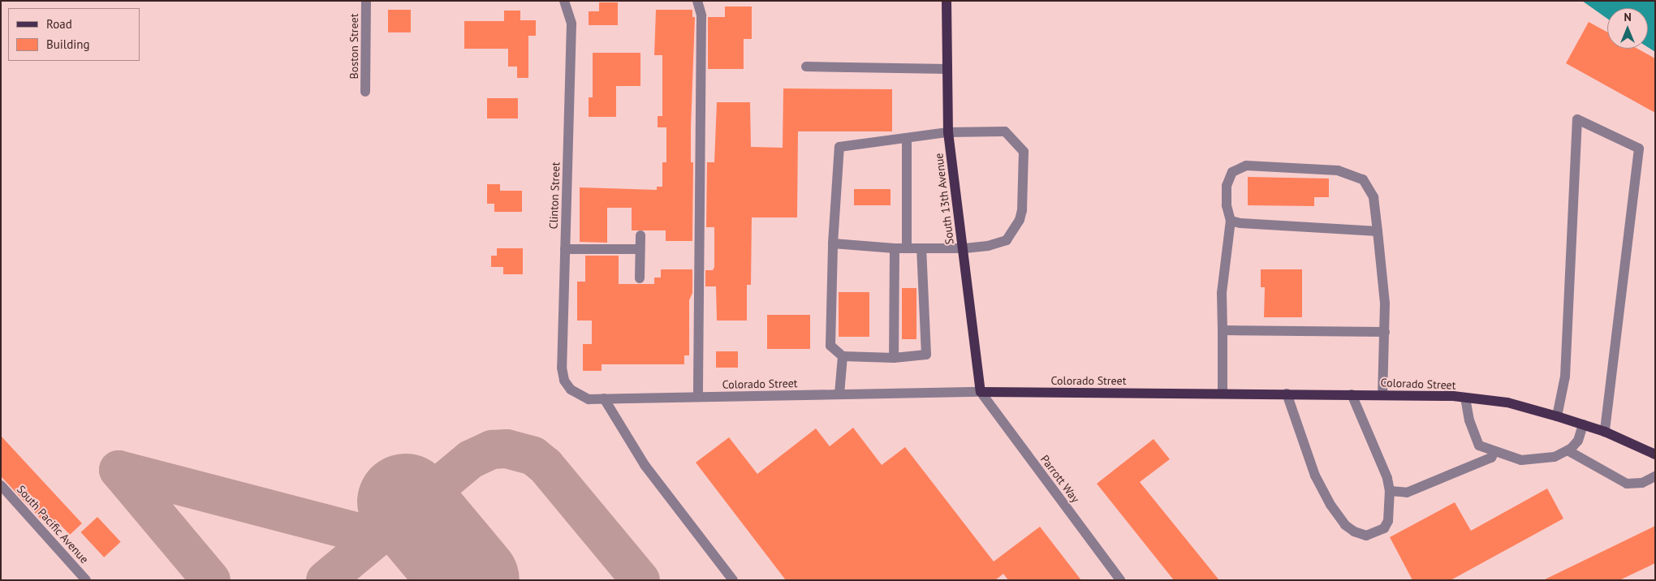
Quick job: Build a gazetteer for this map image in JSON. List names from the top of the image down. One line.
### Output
{"streets":{"main road":["South 13th Avenue","Colorado Street"],"street":["Boston Street","Clinton Street","Parrott Way","South Pacific Avenue"]},"crossings":[["Clinton Street","Colorado Street"],["South 13th Avenue","Colorado Street"],["South 13th Avenue","Parrott Way"],["Colorado Street","Parrott Way"]],"legend":["Road","Building"],"north":"top"}
